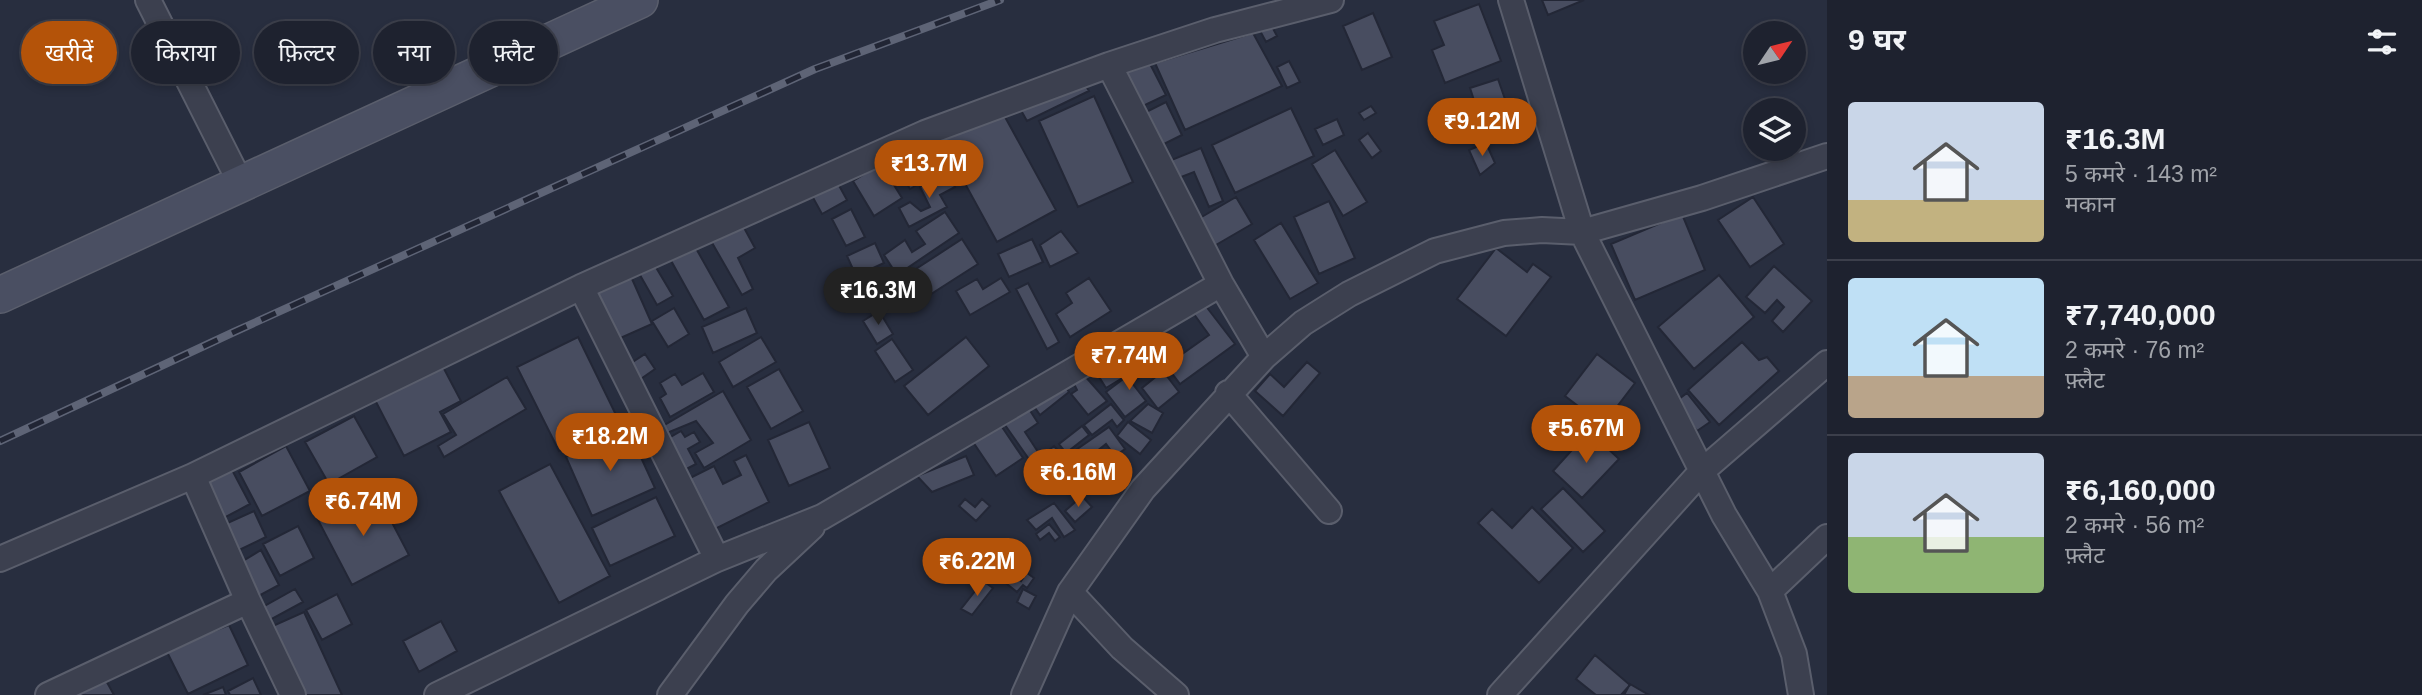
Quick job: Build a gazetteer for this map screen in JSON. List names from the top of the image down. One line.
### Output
{"north":"top right","page":{"heading":"9 घर","chip":["खरीदें","किराया","फ़िल्टर","नया","फ़्लैट"],"list":[{"name":"₹16.3M","note":"5 कमरे · 143 m² · मकान"},{"name":"₹7,740,000","note":"2 कमरे · 76 m² · फ़्लैट"},{"name":"₹6,160,000","note":"2 कमरे · 56 m² · फ़्लैट"}],"price":["₹9.12M","₹13.7M","₹16.3M","₹7.74M","₹5.67M","₹18.2M","₹6.16M","₹6.74M","₹6.22M"]}}
